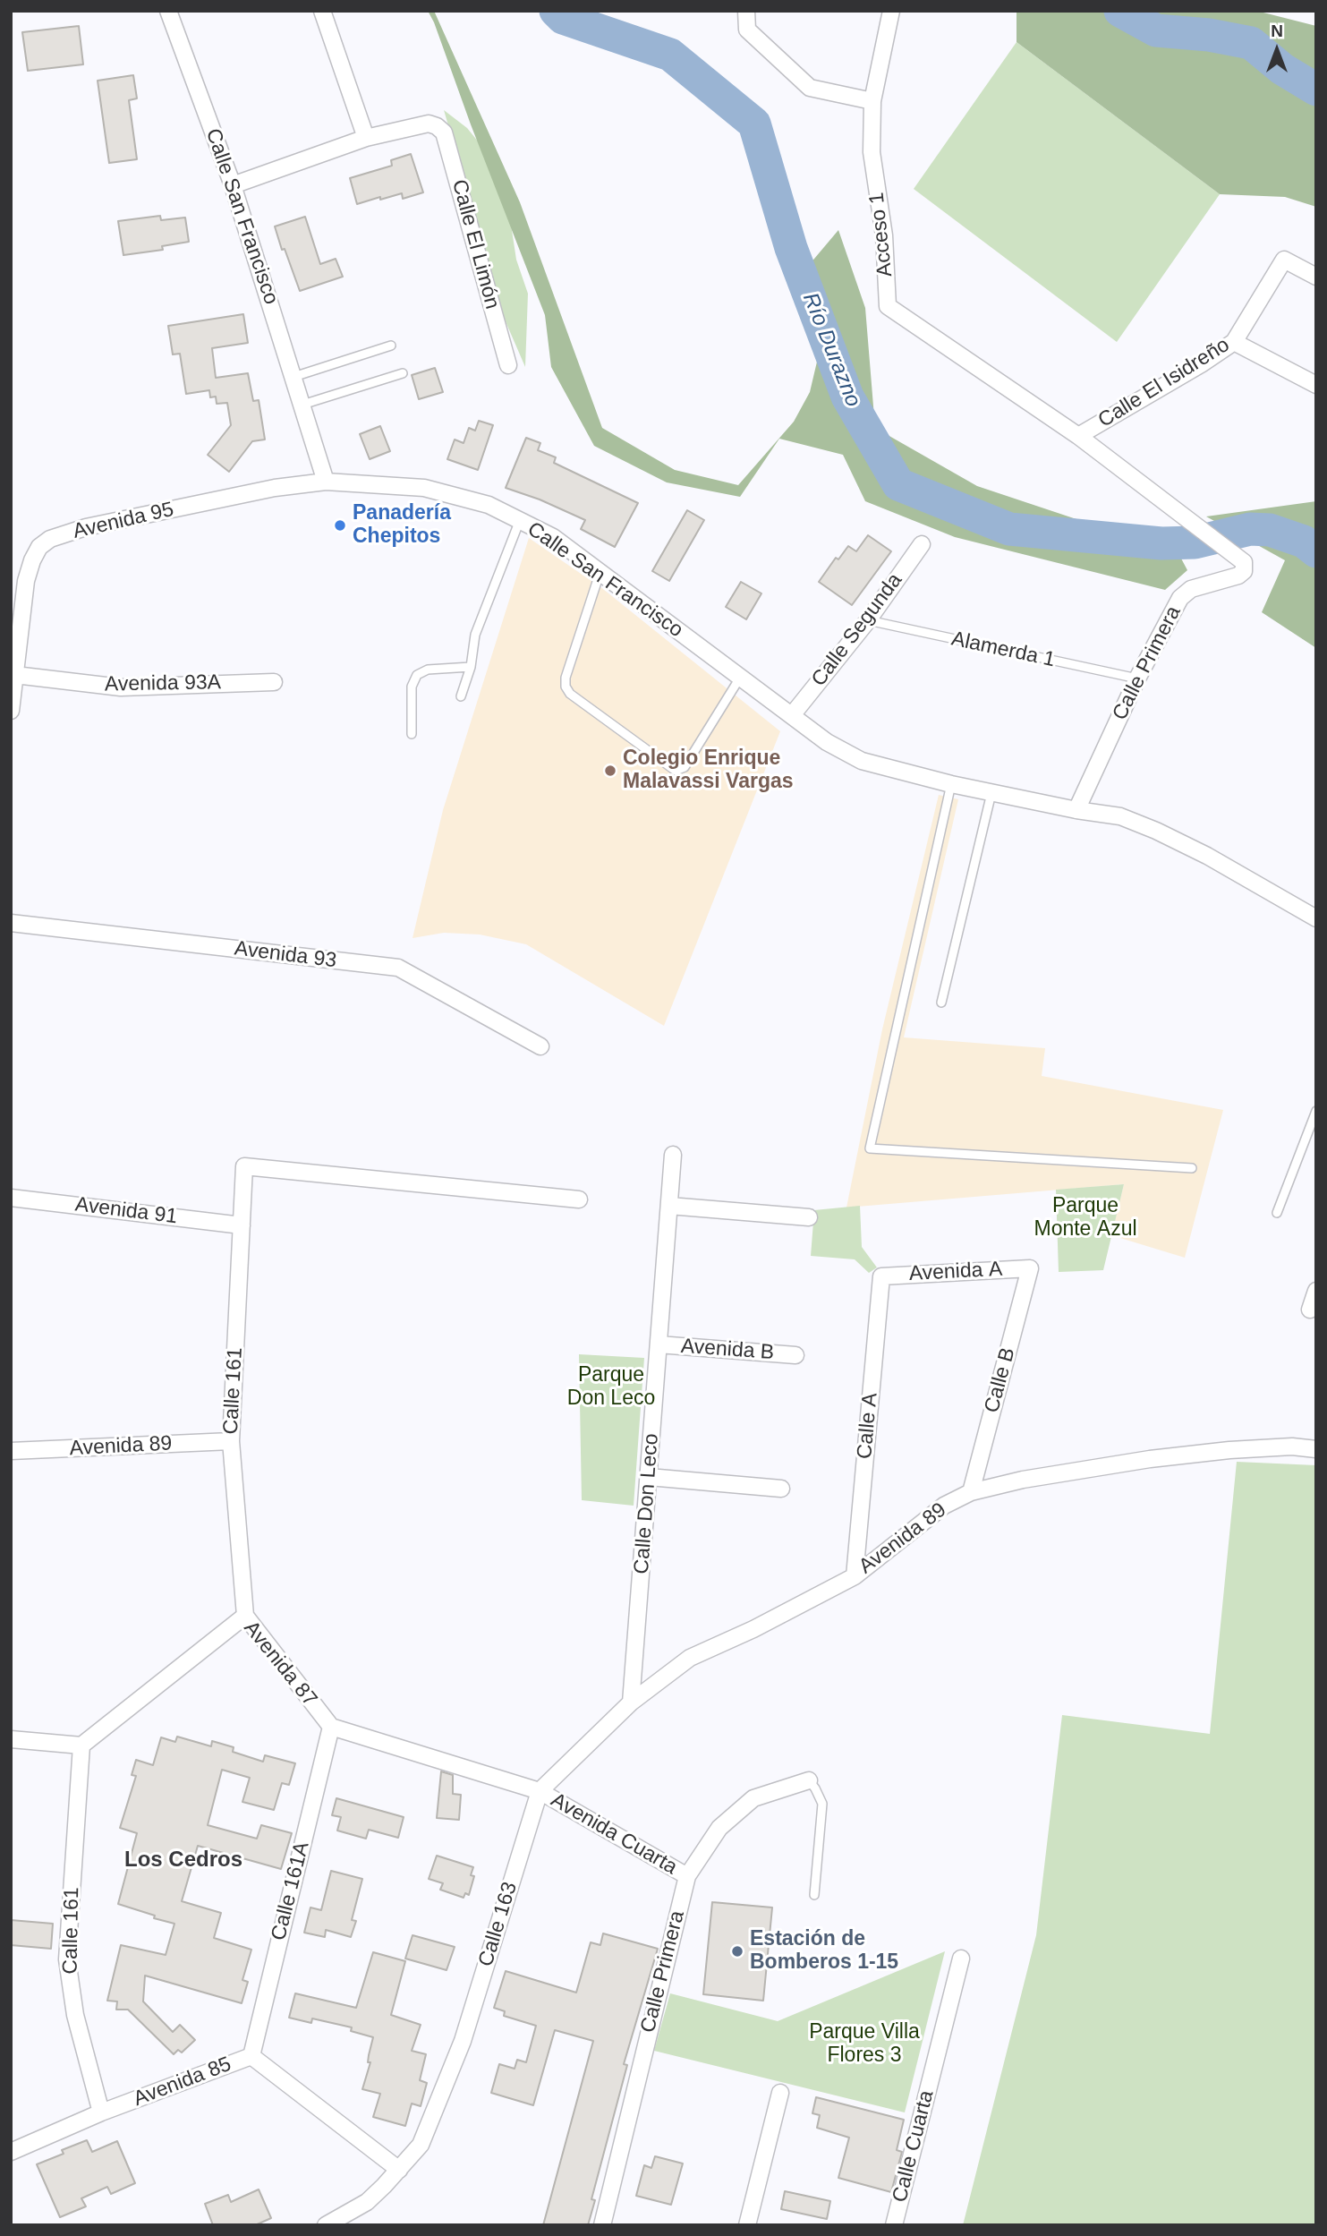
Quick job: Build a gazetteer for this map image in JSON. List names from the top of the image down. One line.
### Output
{"streets":{"street":["Calle San Francisco","Acceso 1","Calle El Limón","Calle El Isidreño","Avenida 95","Calle Segunda","Calle Primera","Avenida 93A","Avenida 93","Avenida 91","Avenida A","Avenida B","Calle B","Calle 161","Calle A","Avenida 89","Calle Don Leco","Avenida 87","Avenida Cuarta","Calle 161A","Calle 163","Avenida 85","Calle Cuarta"],"lane":["Alamerda 1"]},"crossings":[["Calle San Francisco","Avenida 95"],["Calle San Francisco","Calle Segunda"],["Calle San Francisco","Calle Primera"],["Acceso 1","Calle El Isidreño"],["Acceso 1","Calle Primera"],["Calle El Isidreño","Calle Primera"],["Avenida 95","Avenida 93A"],["Calle Segunda","Alamerda 1"],["Alamerda 1","Calle Primera"],["Calle Primera","Avenida Cuarta"],["Avenida 91","Calle 161"],["Avenida A","Calle B"],["Avenida A","Calle A"],["Avenida B","Calle Don Leco"],["Calle B","Avenida 89"],["Calle 161","Avenida 89"],["Calle 161","Avenida 87"],["Calle 161","Avenida 85"],["Calle A","Avenida 89"],["Avenida 89","Calle Don Leco"],["Avenida 89","Calle 163"],["Calle Don Leco","Calle 163"],["Avenida 87","Avenida Cuarta"],["Avenida 87","Calle 161A"],["Avenida 87","Calle 163"],["Avenida Cuarta","Calle 163"],["Calle 161A","Avenida 85"],["Calle 163","Avenida 85"]],"districts":["Los Cedros"],"water":["Río Durazno"],"parks":["Parque Monte Azul","Parque Don Leco","Parque Villa Flores 3"],"places":["Panadería Chepitos","Colegio Enrique Malavassi Vargas","Estación de Bomberos 1-15"],"north":"top"}
